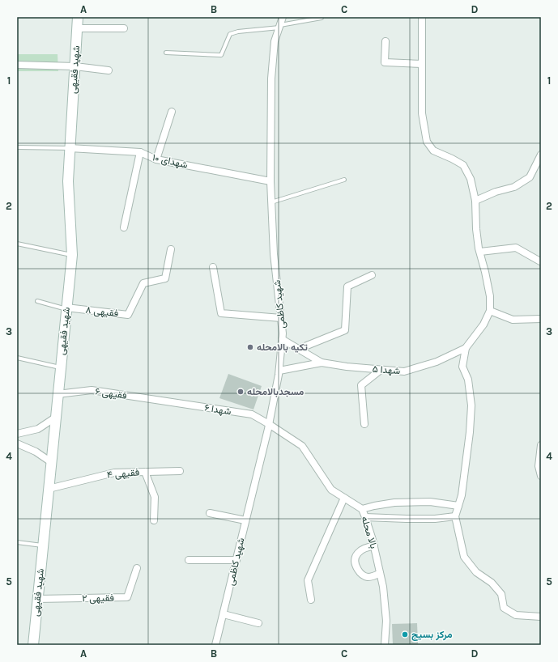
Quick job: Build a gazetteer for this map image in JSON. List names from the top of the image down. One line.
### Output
{"streets":{"main road":["شهید فقیهی"],"street":["شهدای ۱۰","شهید کاظمی","فقیهی ۸","شهدا ۵","فقیهی ۶","شهدا ۶","فقیهی ۴","بالا محله","فقیهی ۲"]},"crossings":[["شهید فقیهی","شهدای ۱۰"],["شهید فقیهی","فقیهی ۸"],["شهید فقیهی","فقیهی ۶"],["شهید فقیهی","فقیهی ۴"],["شهید فقیهی","فقیهی ۲"],["شهدای ۱۰","شهید کاظمی"],["شهید کاظمی","شهدا ۵"],["شهید کاظمی","شهدا ۶"],["شهید کاظمی","بالا محله"],["فقیهی ۶","شهدا ۶"],["شهدا ۶","بالا محله"]],"places":["تکیه بالامحله","مسجدبالامحله","مرکز بسیج"],"grid":{"columns":["A","B","C","D"],"rows":["1","2","3","4","5"]}}
